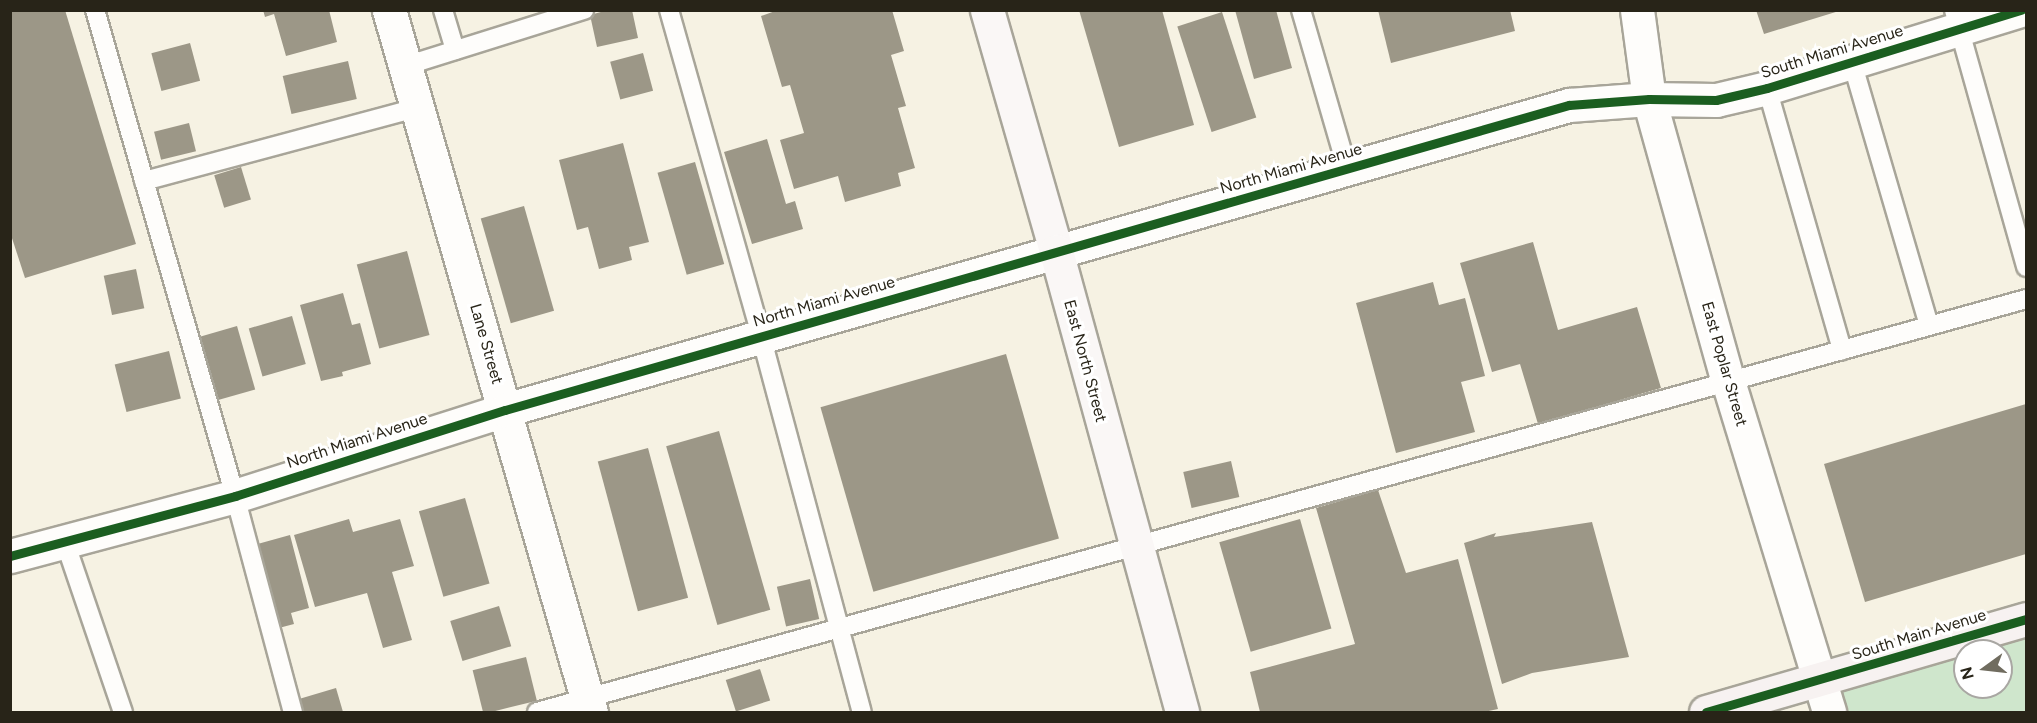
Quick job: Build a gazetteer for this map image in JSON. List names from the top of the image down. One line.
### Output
{"streets":{"main road":["East North Street","South Main Avenue"],"street":["South Miami Avenue","North Miami Avenue","Lane Street","East Poplar Street"]},"crossings":[["South Miami Avenue","North Miami Avenue"],["South Miami Avenue","East Poplar Street"],["North Miami Avenue","Lane Street"],["North Miami Avenue","East North Street"],["North Miami Avenue","East Poplar Street"],["East Poplar Street","South Main Avenue"]],"north":"left"}
